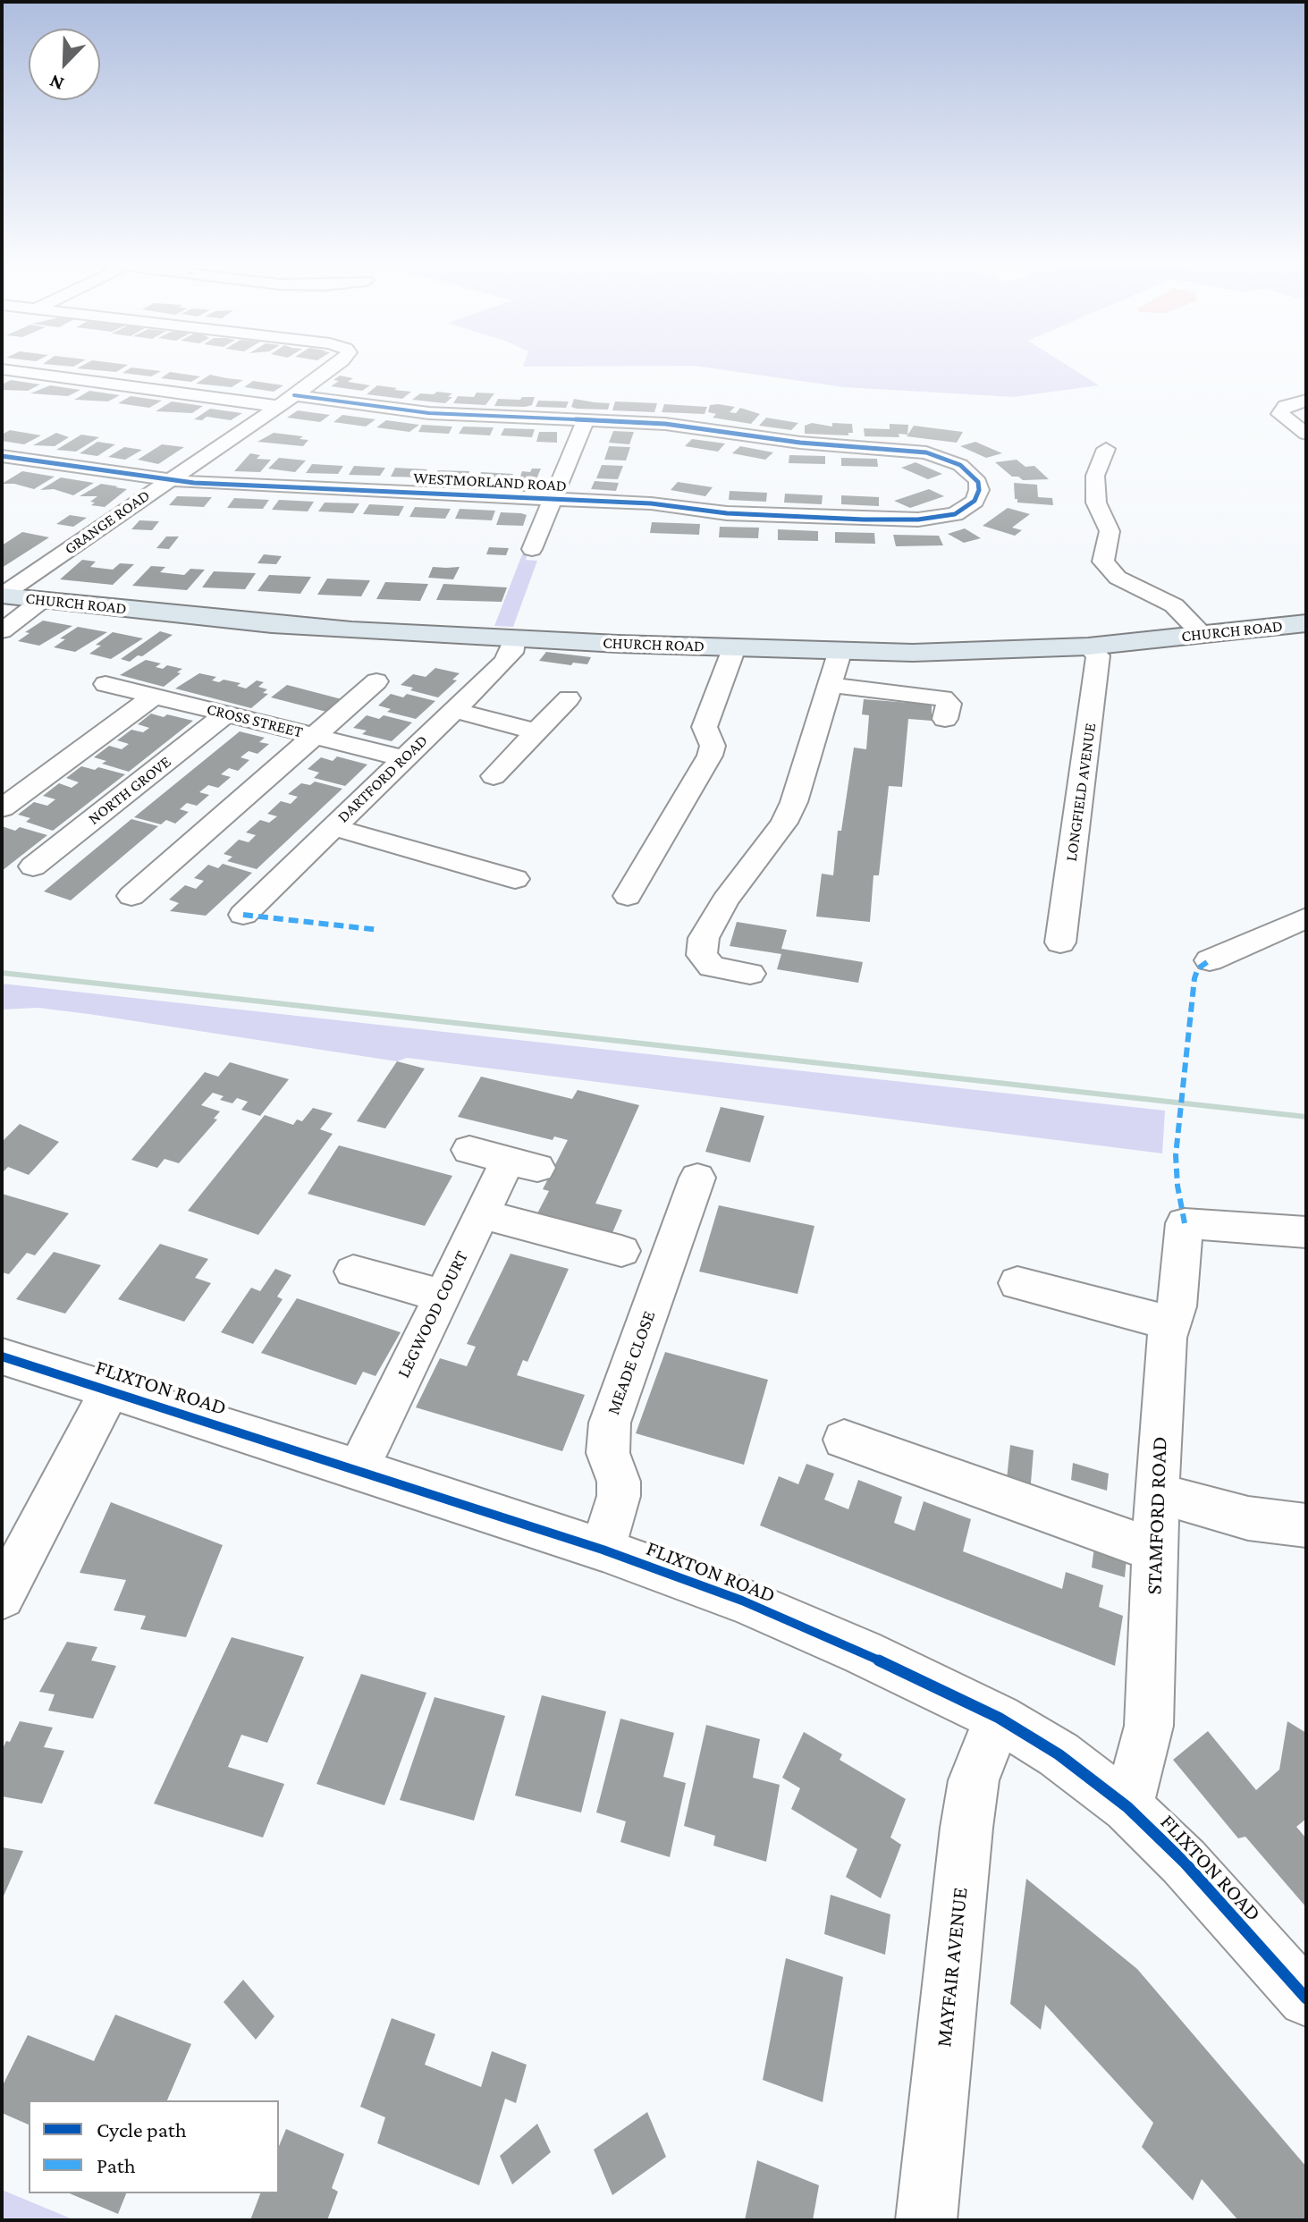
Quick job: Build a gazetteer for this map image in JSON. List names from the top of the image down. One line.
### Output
{"streets":{"main road":["CHURCH ROAD"],"street":["WESTMORLAND ROAD","GRANGE ROAD","CROSS STREET","DARTFORD ROAD","NORTH GROVE","LONGFIELD AVENUE","LEGWOOD COURT","MEADE CLOSE","FLIXTON ROAD","STAMFORD ROAD","MAYFAIR AVENUE"]},"crossings":[["WESTMORLAND ROAD","GRANGE ROAD"],["GRANGE ROAD","CHURCH ROAD"],["CHURCH ROAD","DARTFORD ROAD"],["CHURCH ROAD","LONGFIELD AVENUE"],["CROSS STREET","DARTFORD ROAD"],["CROSS STREET","NORTH GROVE"],["LEGWOOD COURT","FLIXTON ROAD"],["MEADE CLOSE","FLIXTON ROAD"],["FLIXTON ROAD","STAMFORD ROAD"],["FLIXTON ROAD","MAYFAIR AVENUE"]],"legend":["Cycle path","Path"],"north":"bottom left"}
